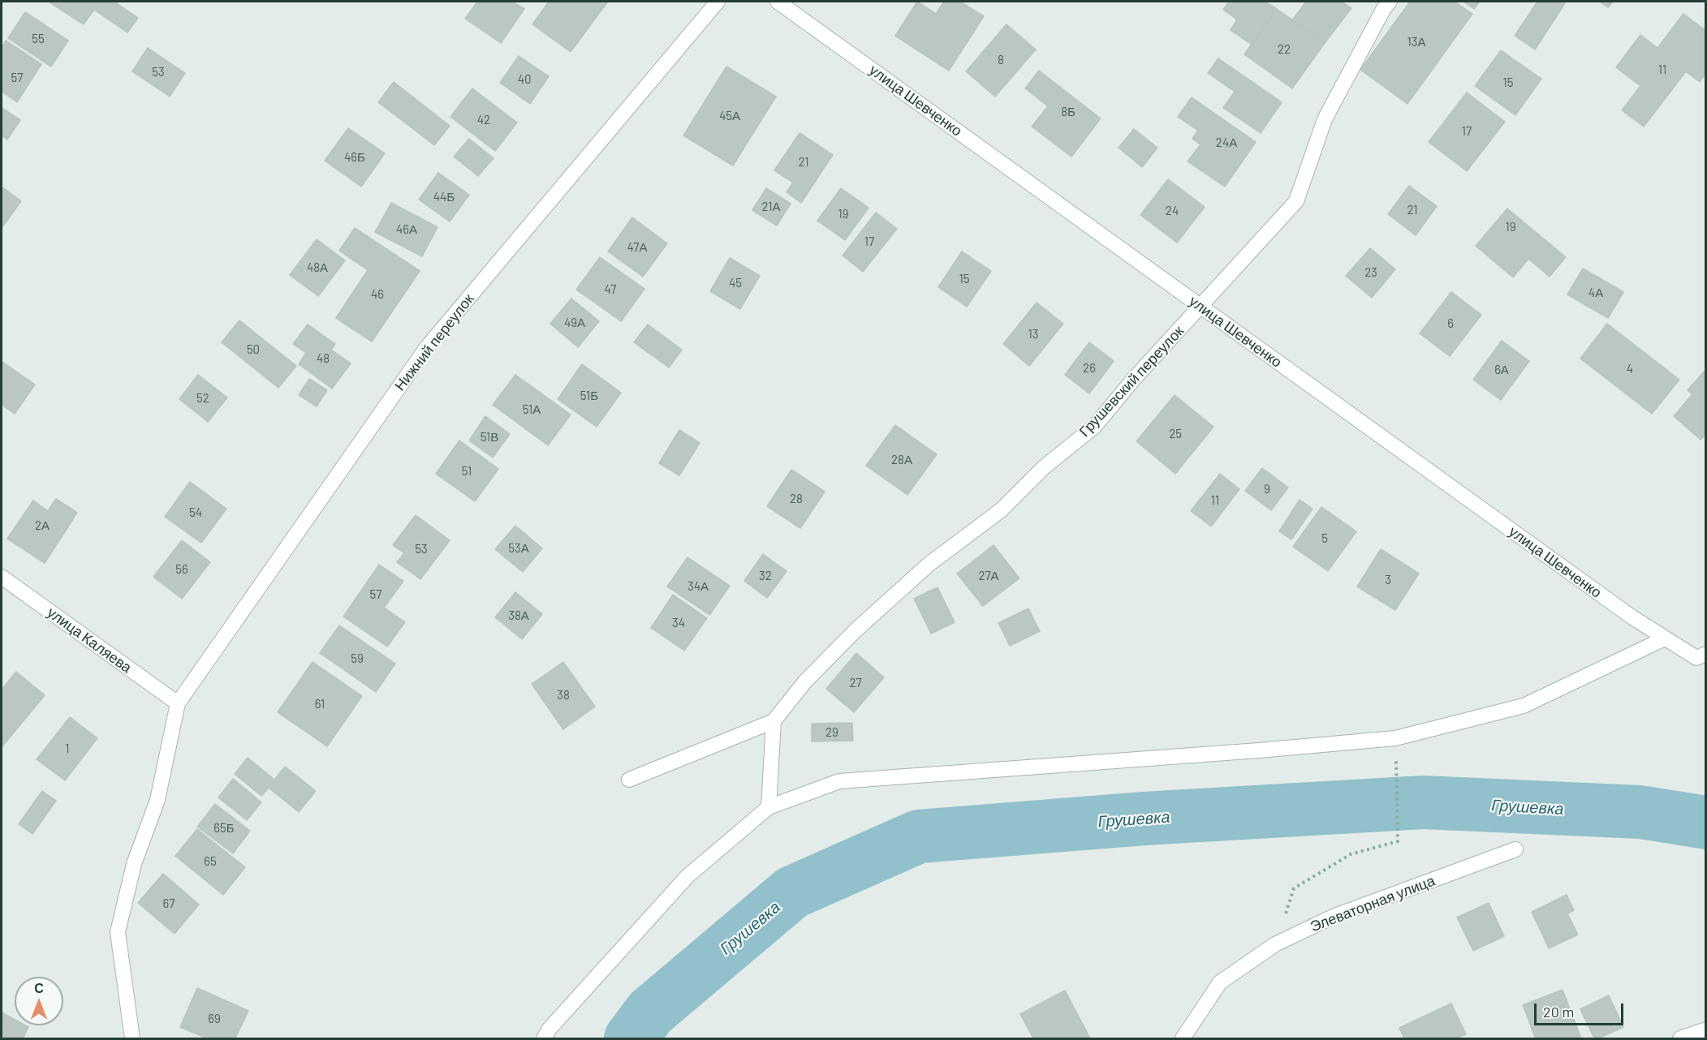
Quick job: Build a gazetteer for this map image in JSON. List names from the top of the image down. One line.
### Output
{"streets":{"street":["улица Шевченко","Нижний переулок","Грушевский переулок","улица Каляева","Элеваторная улица"]},"crossings":[["улица Шевченко","Грушевский переулок"],["Нижний переулок","улица Каляева"]],"water":["Грушевка"],"house_numbers":["55","13А","22","8","11","53","57","40","15","8Б","45А","42","17","24А","46Б","21","44Б","21А","21","24","19","19","46А","17","47А","48А","23","15","45","47","4А","46","49А","6","13","50","48","26","4","6А","51Б","52","51А","25","51В","28А","51","9","28","11","54","2А","5","53А","53","56","32","27А","3","34А","57","38А","34","59","27","38","61","29","1","65Б","65","67","69"],"scale_bar":"20 m","north":"top"}
